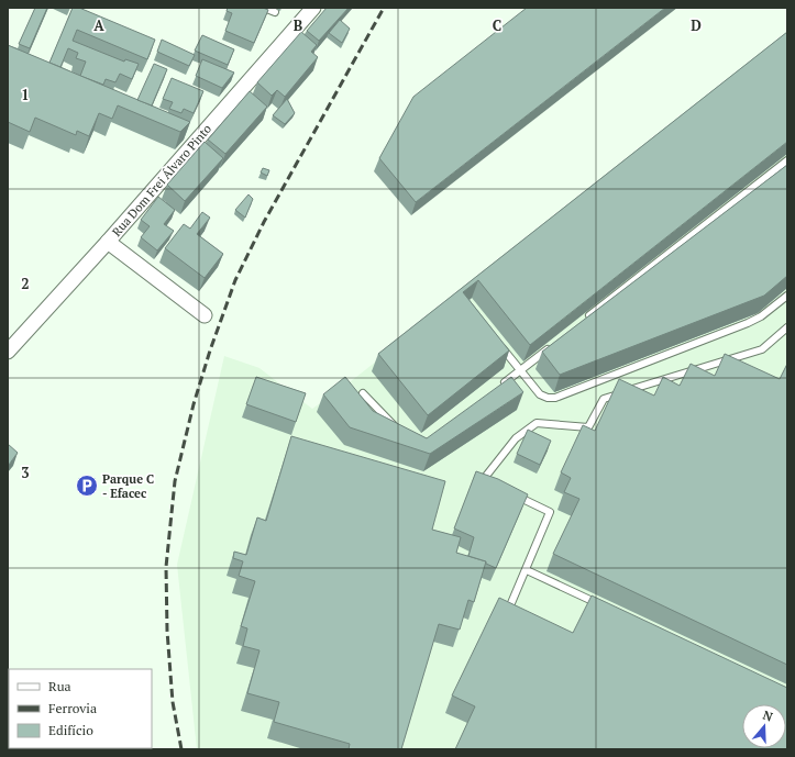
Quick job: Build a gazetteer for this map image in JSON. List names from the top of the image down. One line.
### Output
{"streets":{"street":["Rua Dom Frei Álvaro Pinto"]},"places":{"parking":["Parque C - Efacec"]},"legend":["Rua","Ferrovia","Edifício"],"north":"top","grid":{"columns":["A","B","C","D"],"rows":["1","2","3"]}}
